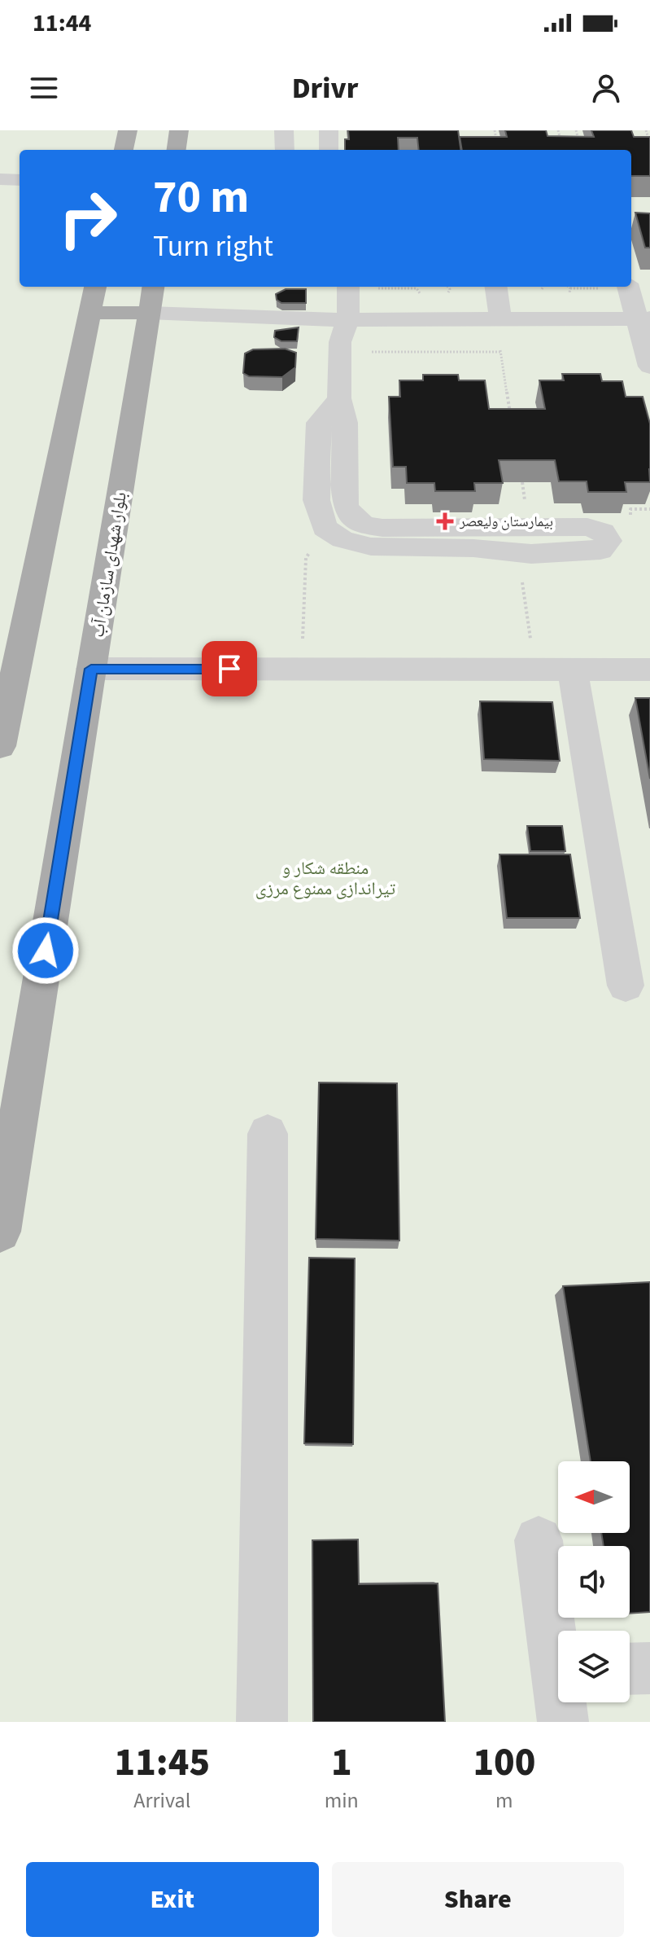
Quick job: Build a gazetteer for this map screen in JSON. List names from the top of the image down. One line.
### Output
{"streets":{"main road":["بلوار شهدای سازمان آب"]},"parks":["منطقه شکار و تیراندازی ممنوع مرزی"],"places":{"health":["بیمارستان ولیعصر"]},"north":"left","page":{"status":"11:44","header":"Drivr","turn":["70 m","Turn right"],"eta":["11:45","Arrival","1","min","100","m"],"buttons":["Exit","Share"]}}
